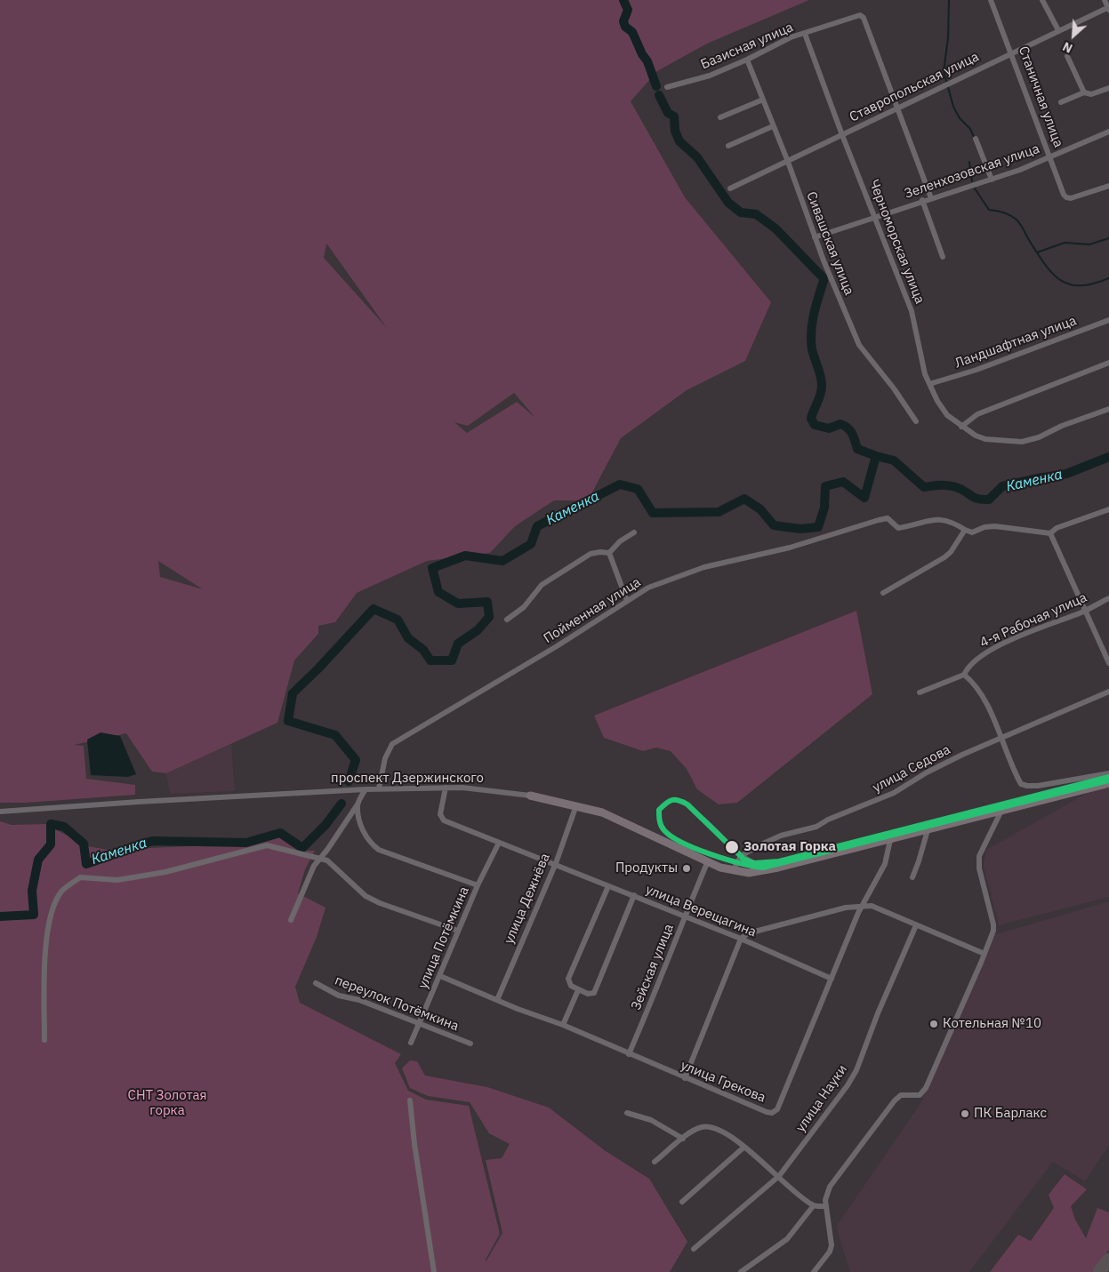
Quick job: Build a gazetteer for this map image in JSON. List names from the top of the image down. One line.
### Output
{"streets":{"main road":["проспект Дзержинского"],"street":["Базисная улица","Ставропольская улица","Станичная улица","Зеленхозовская улица","Черноморская улица","Сивашская улица","Ландшафтная улица","Пойменная улица","4-я Рабочая улица","улица Седова","улица Дежнёва","улица Верещагина","улица Потёмкина","Зейская улица","переулок Потёмкина","улица Грекова","улица Науки"]},"crossings":[["Базисная улица","Ставропольская улица"],["Базисная улица","Черноморская улица"],["Базисная улица","Сивашская улица"],["Ставропольская улица","Станичная улица"],["Ставропольская улица","Черноморская улица"],["Ставропольская улица","Сивашская улица"],["Станичная улица","Зеленхозовская улица"],["Зеленхозовская улица","Черноморская улица"],["Зеленхозовская улица","Сивашская улица"],["Черноморская улица","Ландшафтная улица"],["Пойменная улица","проспект Дзержинского"],["улица Седова","проспект Дзержинского"],["проспект Дзержинского","улица Дежнёва"],["проспект Дзержинского","улица Верещагина"],["проспект Дзержинского","Зейская улица"],["проспект Дзержинского","улица Грекова"],["улица Дежнёва","улица Верещагина"],["улица Дежнёва","улица Грекова"],["улица Верещагина","улица Потёмкина"],["улица Верещагина","Зейская улица"],["улица Верещагина","улица Грекова"],["улица Потёмкина","переулок Потёмкина"],["улица Потёмкина","улица Грекова"],["Зейская улица","улица Грекова"]],"water":["Каменка"],"parks":["СНТ Золотая горка"],"places":["Золотая Горка","Продукты","Котельная №10","ПК Барлакс"],"north":"bottom left"}
